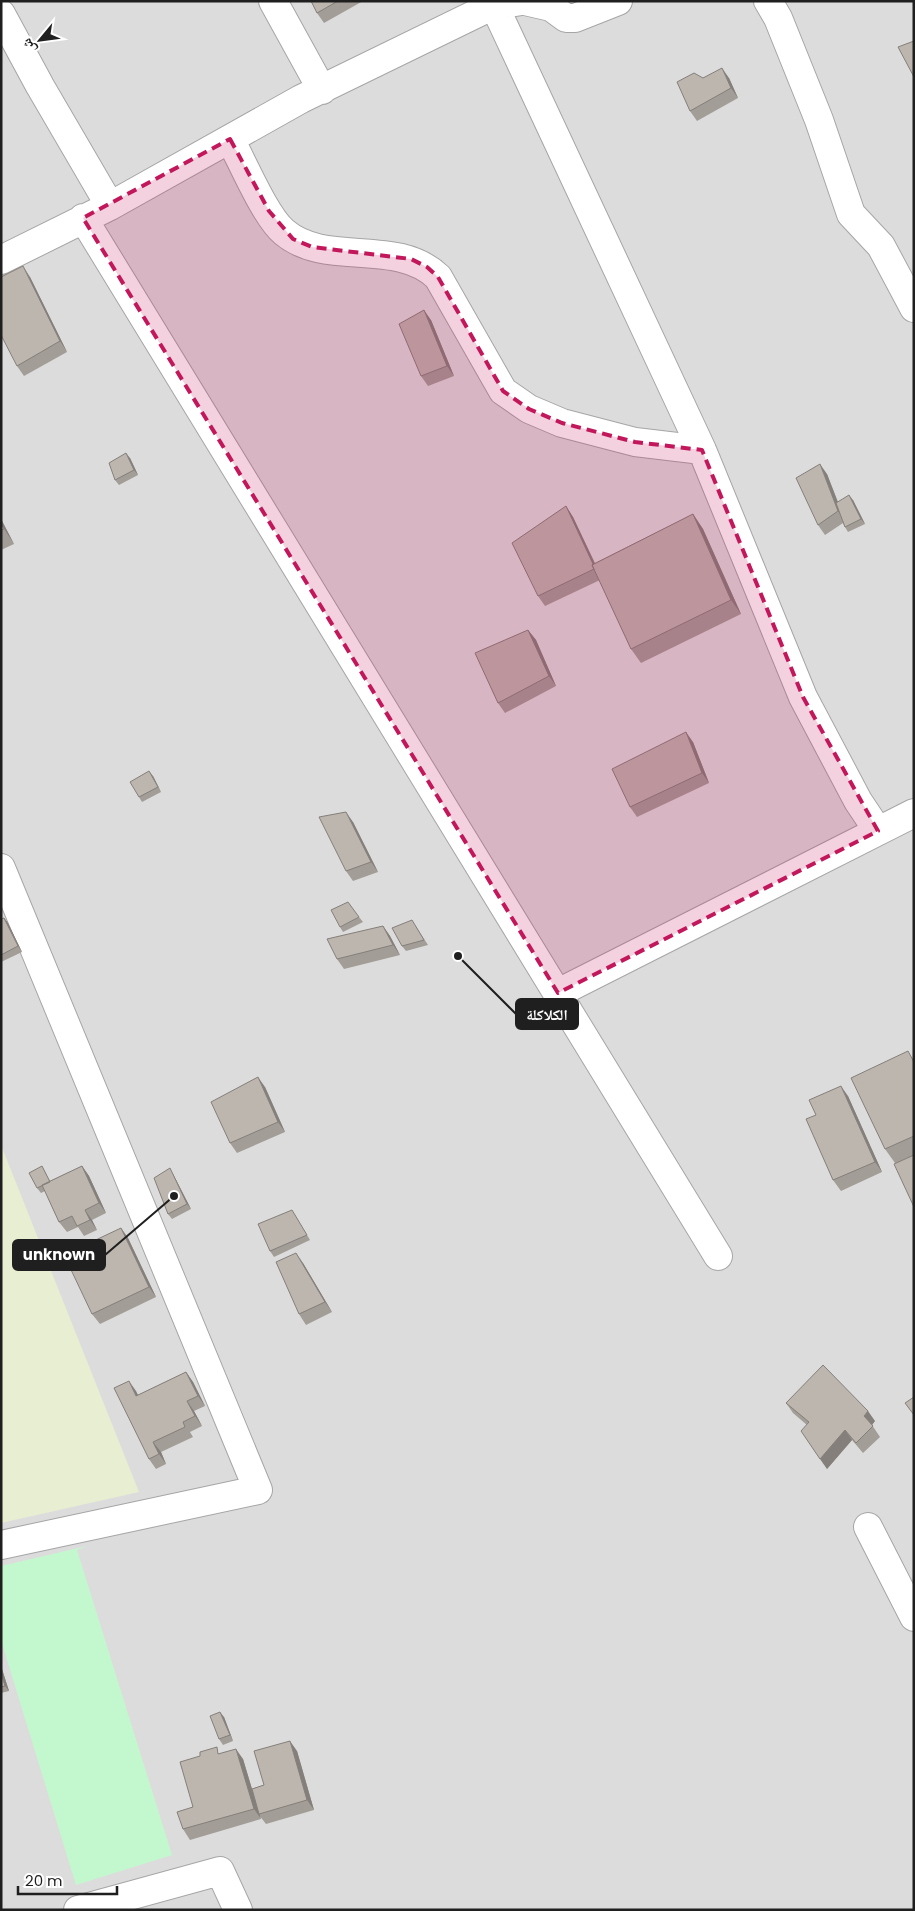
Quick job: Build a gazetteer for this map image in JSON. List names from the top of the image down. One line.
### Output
{"places":["الكلاكلة","unknown"],"scale_bar":"20 m","north":"bottom left"}
